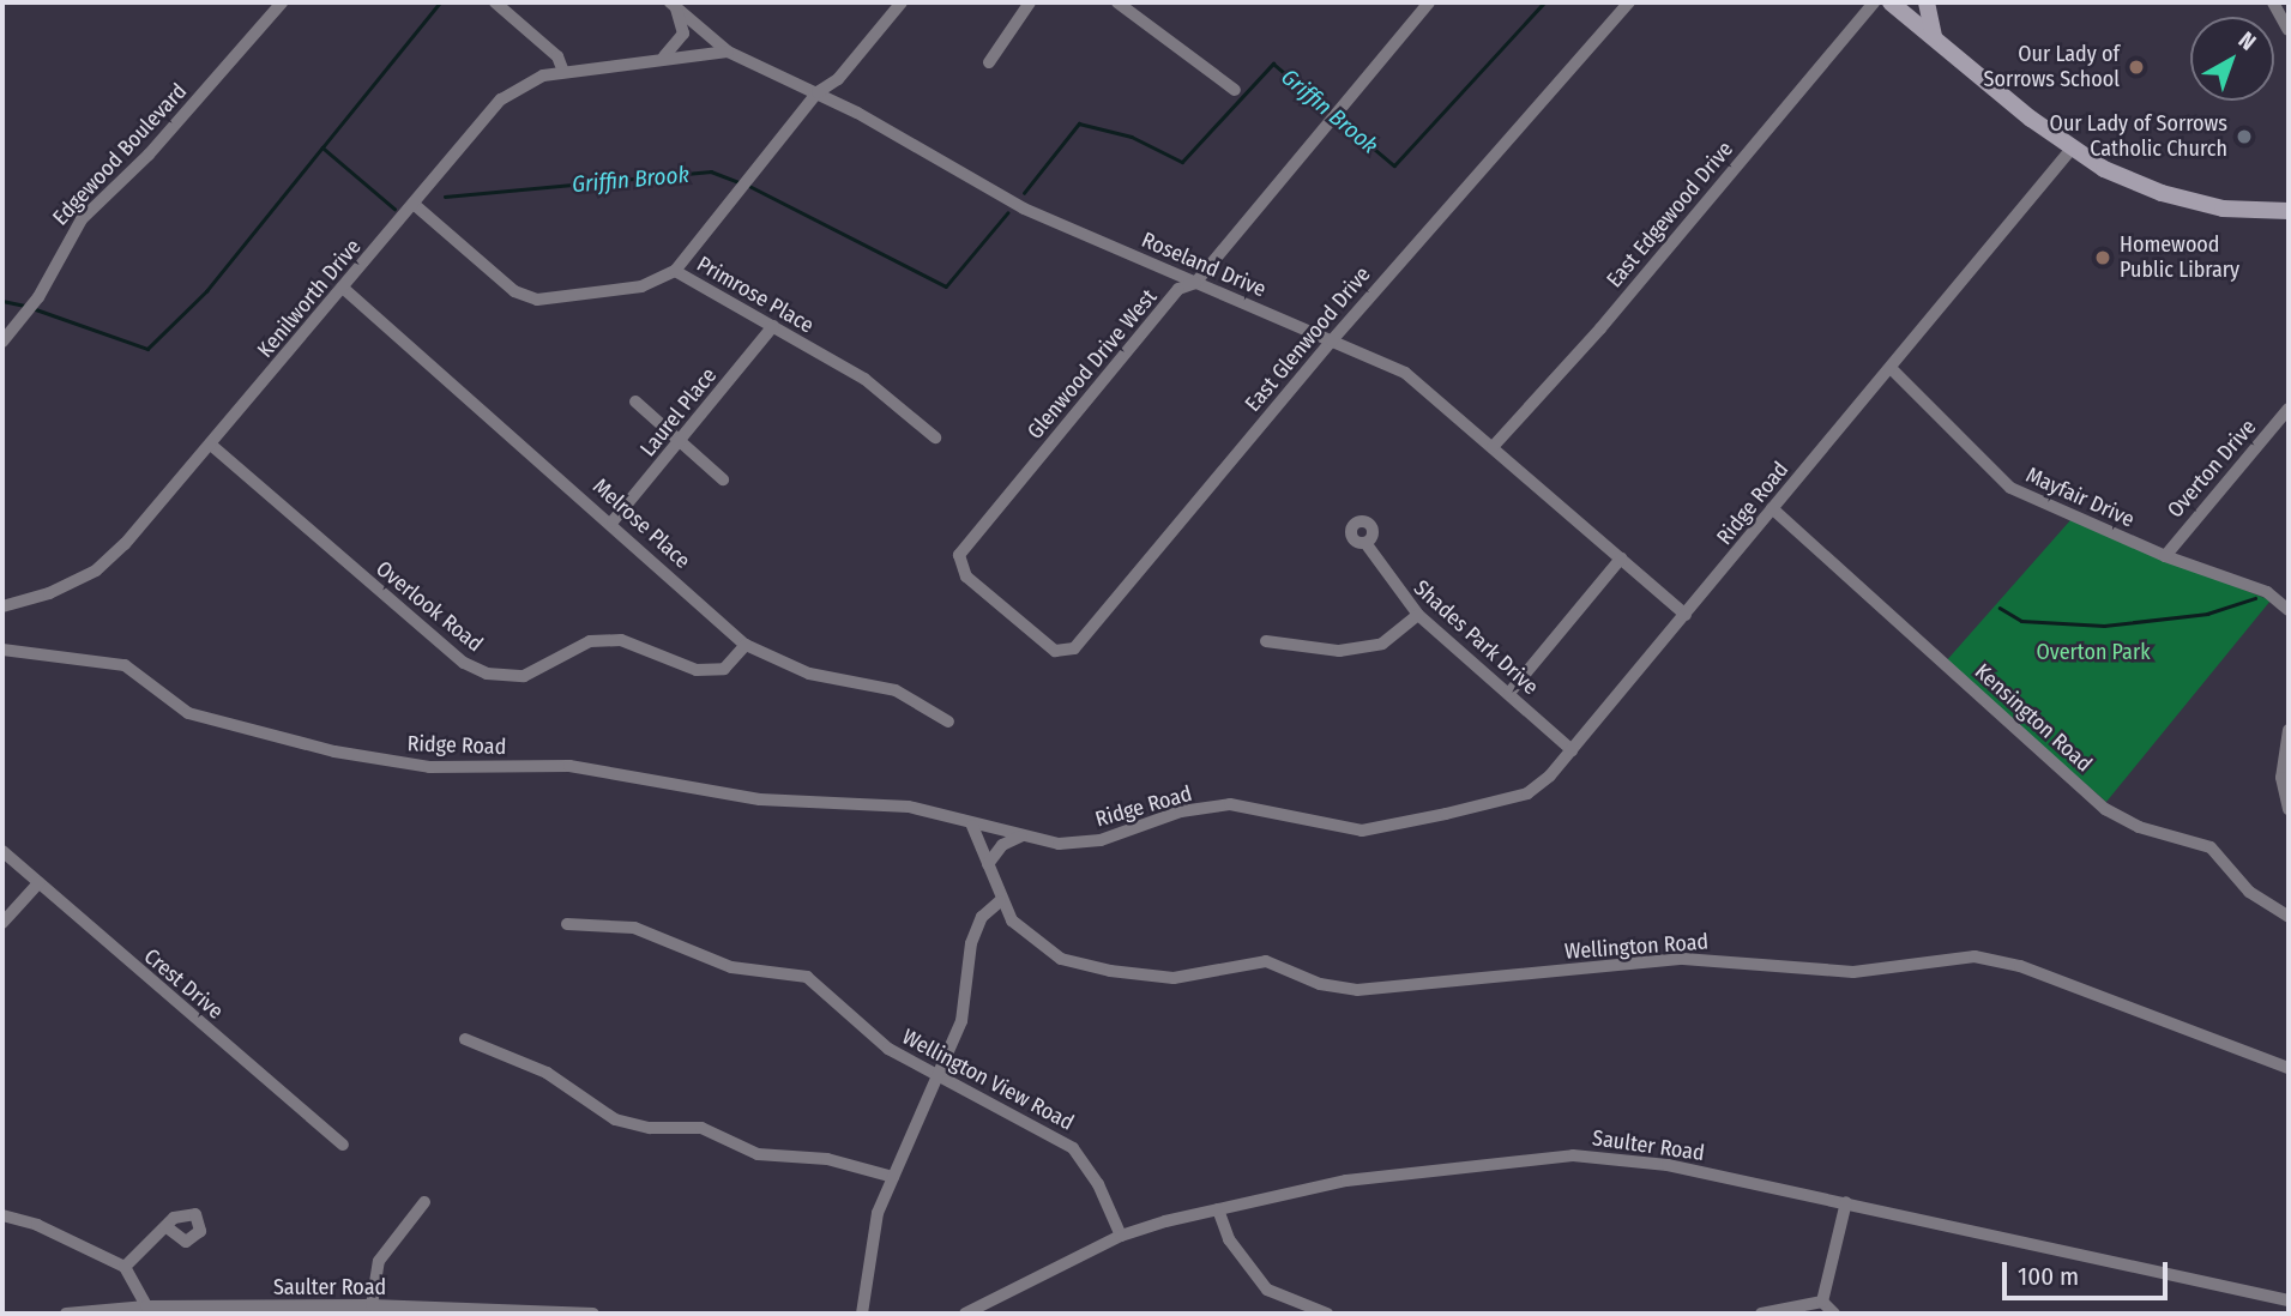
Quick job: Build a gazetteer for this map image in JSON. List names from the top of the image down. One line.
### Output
{"streets":{"street":["Edgewood Boulevard","East Edgewood Drive","Roseland Drive","Primrose Place","Kenilworth Drive","East Glenwood Drive","Glenwood Drive West","Laurel Place","Overton Drive","Mayfair Drive","Ridge Road","Melrose Place","Overlook Road","Shades Park Drive","Kensington Road","Wellington Road","Crest Drive","Wellington View Road","Saulter Road"]},"crossings":[["East Edgewood Drive","Roseland Drive"],["Roseland Drive","Kenilworth Drive"],["Roseland Drive","East Glenwood Drive"],["Roseland Drive","Glenwood Drive West"],["Roseland Drive","Ridge Road"],["Primrose Place","Kenilworth Drive"],["Primrose Place","Laurel Place"],["Kenilworth Drive","Melrose Place"],["Kenilworth Drive","Overlook Road"],["East Glenwood Drive","Glenwood Drive West"],["Laurel Place","Melrose Place"],["Overton Drive","Mayfair Drive"],["Mayfair Drive","Ridge Road"],["Ridge Road","Shades Park Drive"],["Ridge Road","Kensington Road"],["Melrose Place","Overlook Road"],["Wellington View Road","Saulter Road"]],"water":["Griffin Brook"],"parks":["Overton Park"],"places":["Our Lady of Sorrows School","Our Lady of Sorrows Catholic Church","Homewood Public Library"],"scale_bar":"100 m","north":"top right"}
